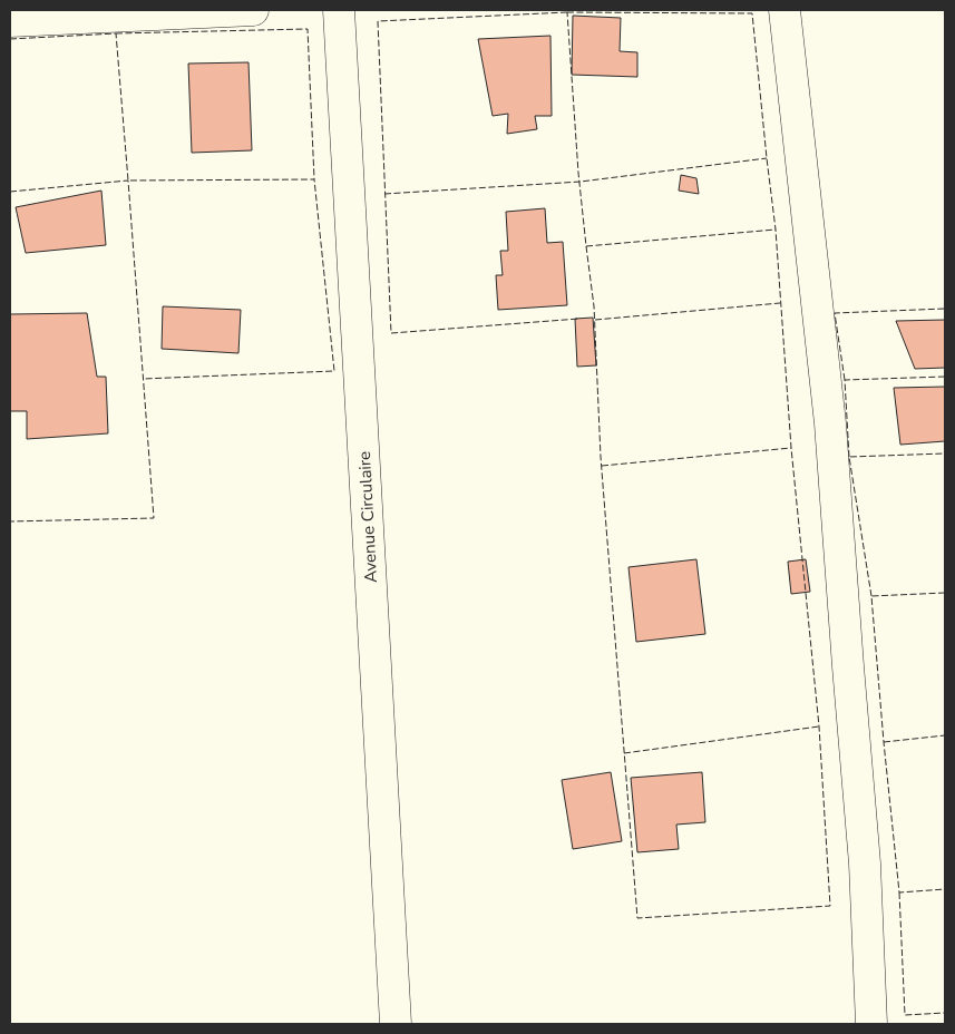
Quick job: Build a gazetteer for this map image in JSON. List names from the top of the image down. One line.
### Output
{"streets":{"street":["Avenue Circulaire"]}}
